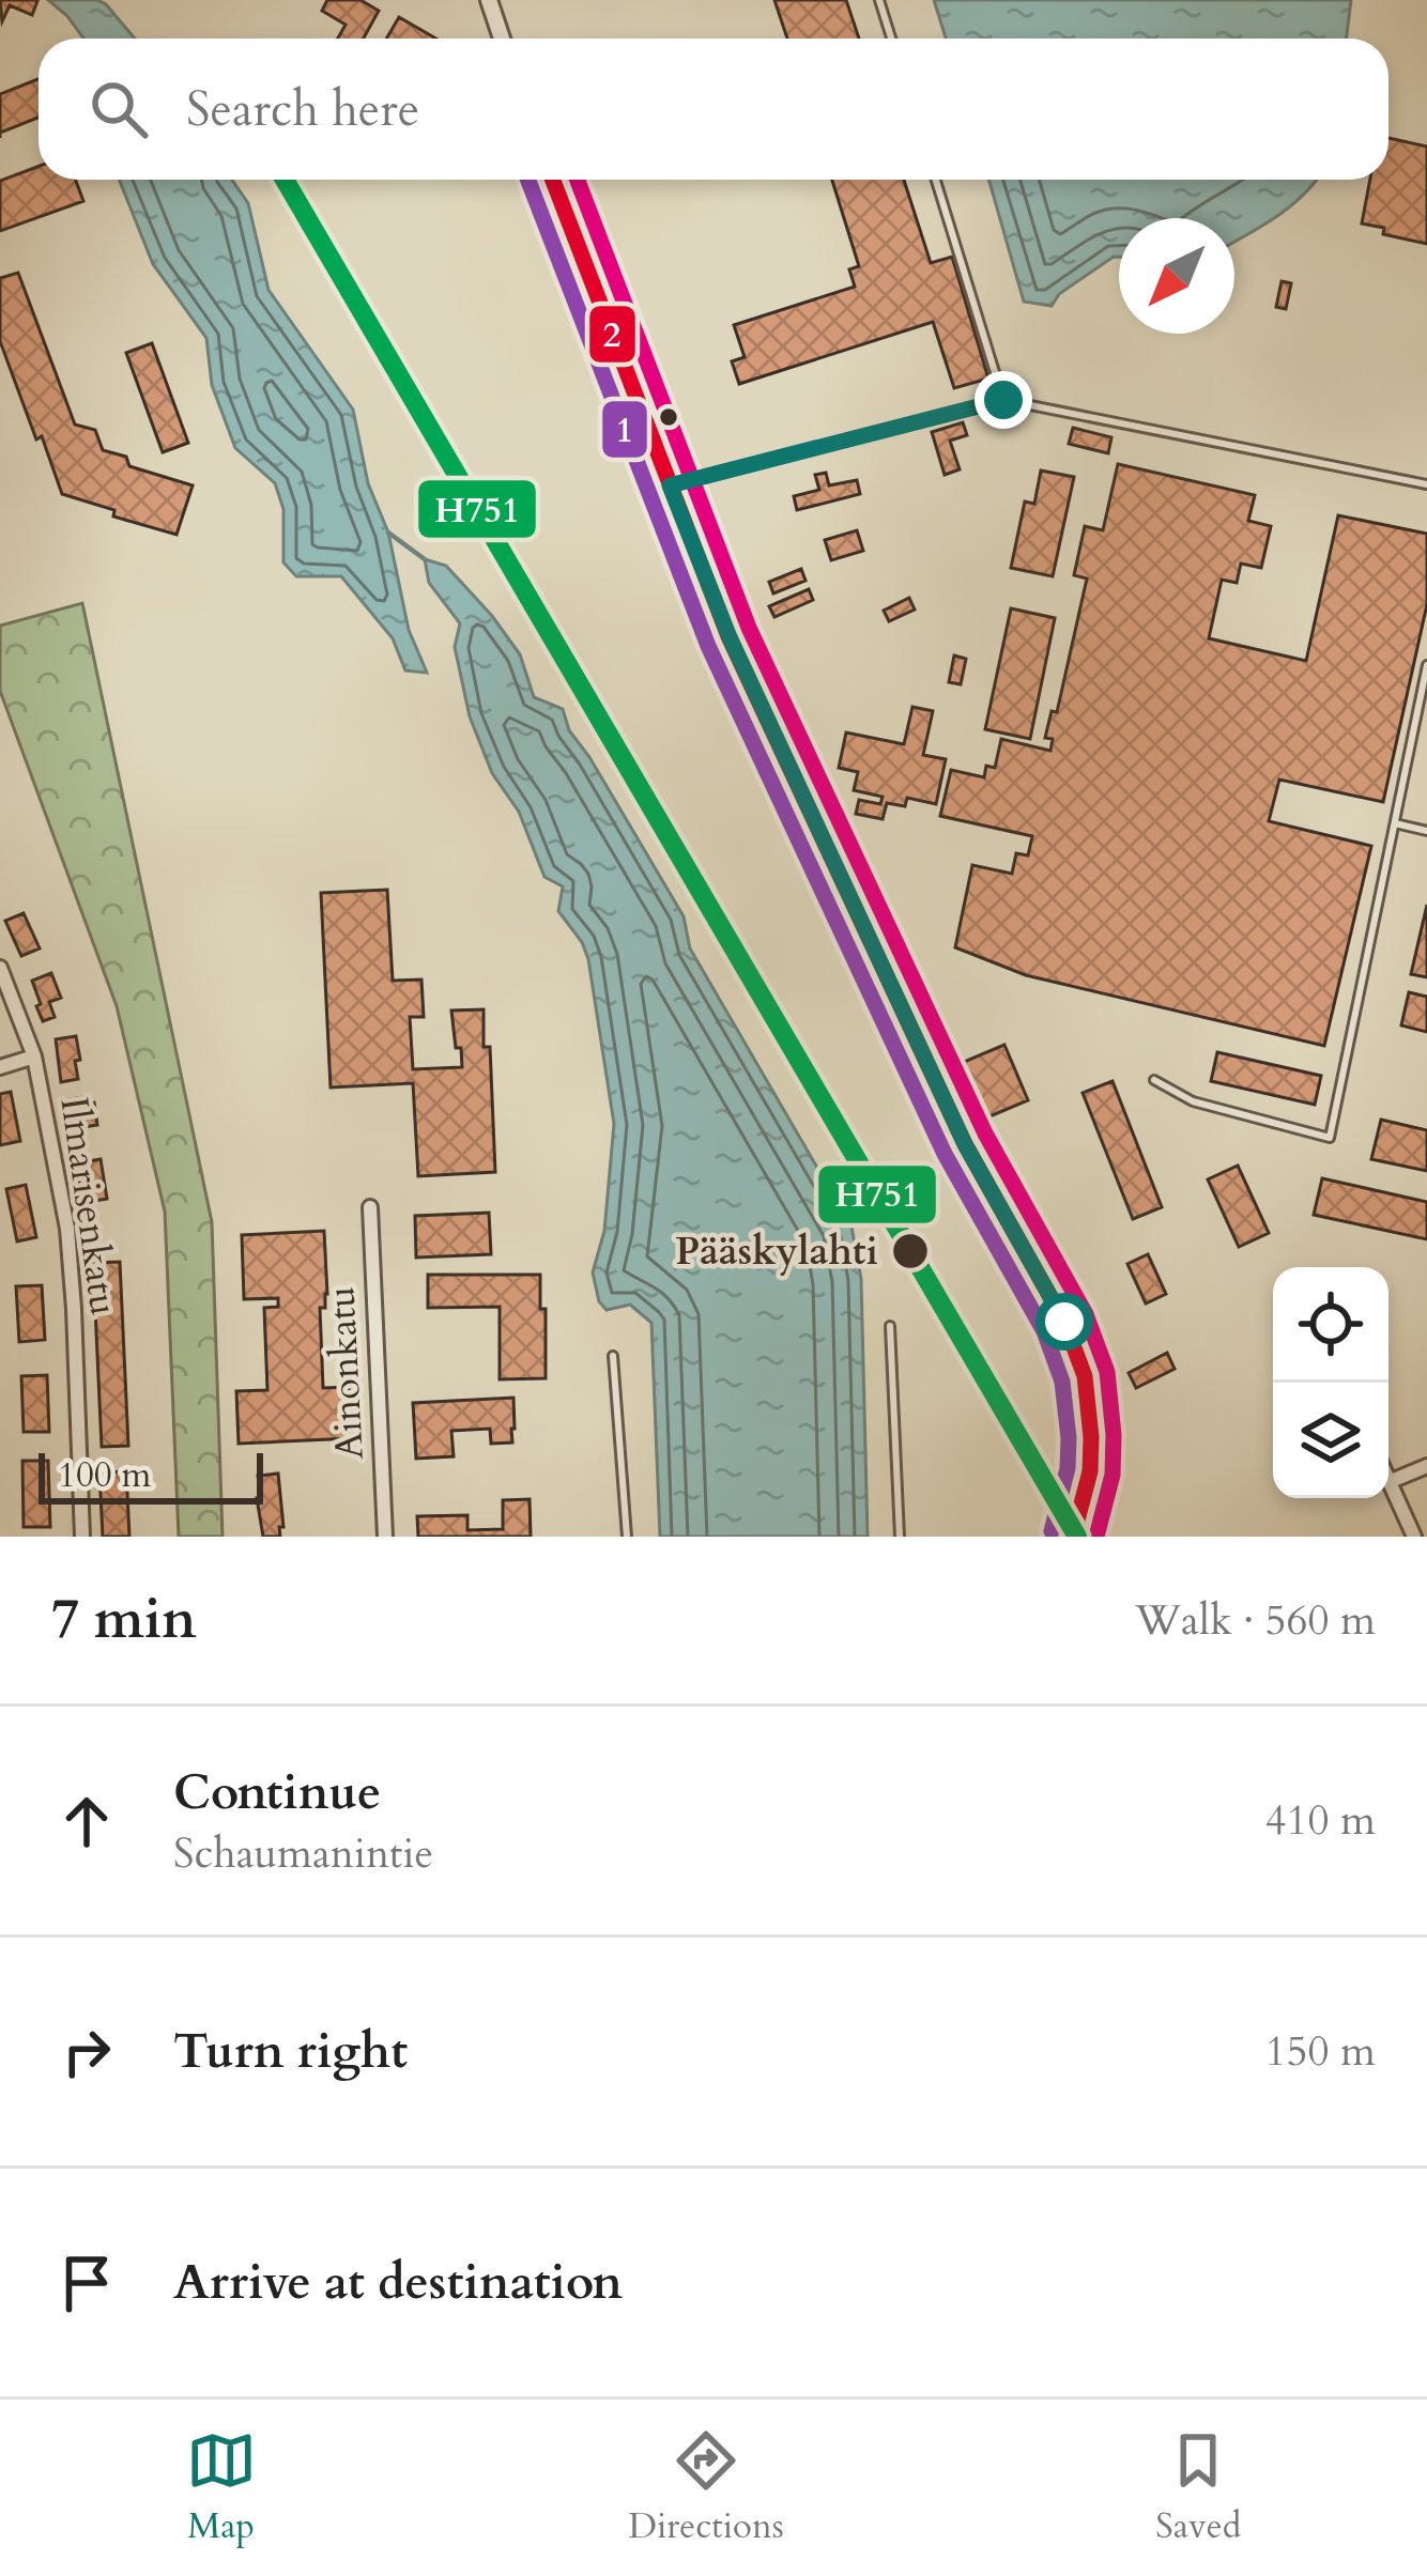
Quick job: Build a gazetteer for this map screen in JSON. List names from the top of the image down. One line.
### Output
{"streets":{"street":["Ilmarisenkatu","Ainonkatu"]},"places":["Pääskylahti"],"lines":["transit line H751","transit line 2","transit line 1"],"scale_bar":"100 m","north":"bottom left","page":{"search":"Search here","scale":"100 m","heading":["7 min","Walk · 560 m"],"list":[["Continue","Schaumanintie","410 m"],["Turn right","150 m"],"Arrive at destination"],"nav":["Map","Directions","Saved"]}}
